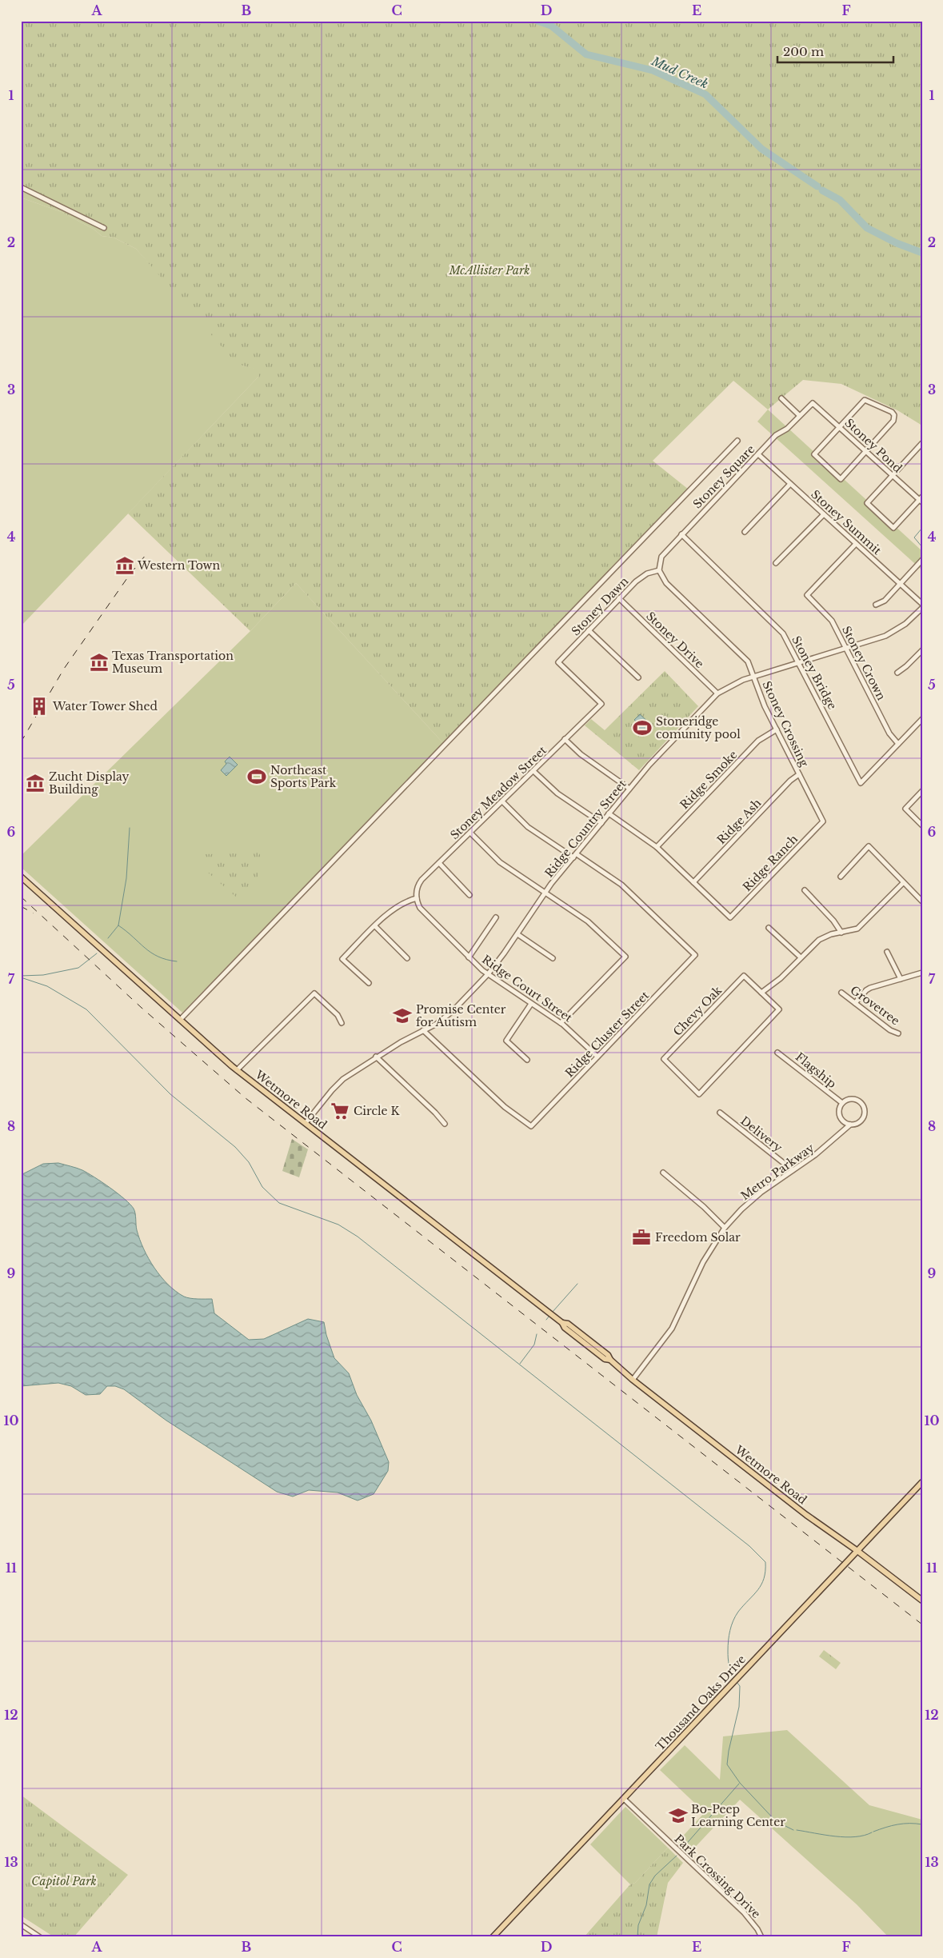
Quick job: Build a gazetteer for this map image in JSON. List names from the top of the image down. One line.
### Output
{"streets":{"main road":["Wetmore Road","Thousand Oaks Drive"],"street":["Stoney Pond","Stoney Square","Stoney Summit","Stoney Dawn","Stoney Drive","Stoney Crown","Stoney Bridge","Stoney Crossing","Ridge Smoke","Stoney Meadow Street","Ridge Ash","Ridge Country Street","Ridge Ranch","Ridge Court Street","Grovetree","Chevy Oak","Ridge Cluster Street","Flagship","Delivery","Metro Parkway","Park Crossing Drive"]},"crossings":[["Stoney Pond","Stoney Square"],["Stoney Square","Stoney Summit"],["Stoney Square","Stoney Dawn"],["Stoney Square","Stoney Bridge"],["Stoney Square","Stoney Crossing"],["Stoney Summit","Stoney Crown"],["Stoney Dawn","Stoney Drive"],["Stoney Dawn","Stoney Crossing"],["Stoney Dawn","Stoney Meadow Street"],["Stoney Drive","Ridge Country Street"],["Stoney Crown","Stoney Bridge"],["Stoney Crown","Ridge Country Street"],["Stoney Bridge","Ridge Country Street"],["Stoney Crossing","Ridge Smoke"],["Stoney Crossing","Ridge Ash"],["Stoney Crossing","Ridge Country Street"],["Stoney Crossing","Ridge Ranch"],["Stoney Meadow Street","Ridge Court Street"],["Ridge Ash","Ridge Ranch"],["Ridge Country Street","Ridge Court Street"],["Ridge Country Street","Ridge Cluster Street"],["Ridge Country Street","Wetmore Road"],["Ridge Court Street","Ridge Cluster Street"],["Flagship","Metro Parkway"],["Wetmore Road","Metro Parkway"],["Wetmore Road","Thousand Oaks Drive"],["Delivery","Metro Parkway"],["Thousand Oaks Drive","Park Crossing Drive"]],"water":["Mud Creek"],"parks":["McAllister Park","Capitol Park"],"places":{"museum":["Western Town","Texas Transportation Museum","Zucht Display Building"],"building":["Water Tower Shed"],"sports":["Stoneridge comunity pool","Northeast Sports Park"],"school or university":["Promise Center for Autism","Bo-Peep Learning Center"],"supermarket":["Circle K"],"office":["Freedom Solar"]},"scale_bar":"200 m","grid":{"columns":["A","B","C","D","E","F"],"rows":["1","2","3","4","5","6","7","8","9","10","11","12","13"]}}
